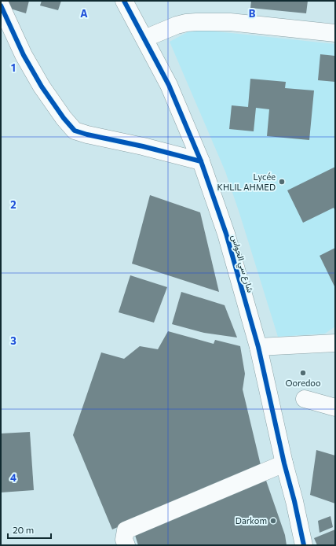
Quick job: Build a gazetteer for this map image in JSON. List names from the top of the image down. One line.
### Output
{"streets":{"street":["شارع سي الحواس"]},"places":["Lycée KHLIL AHMED","Ooredoo","Darkom"],"scale_bar":"20 m","grid":{"columns":["A","B"],"rows":["1","2","3","4"]}}
